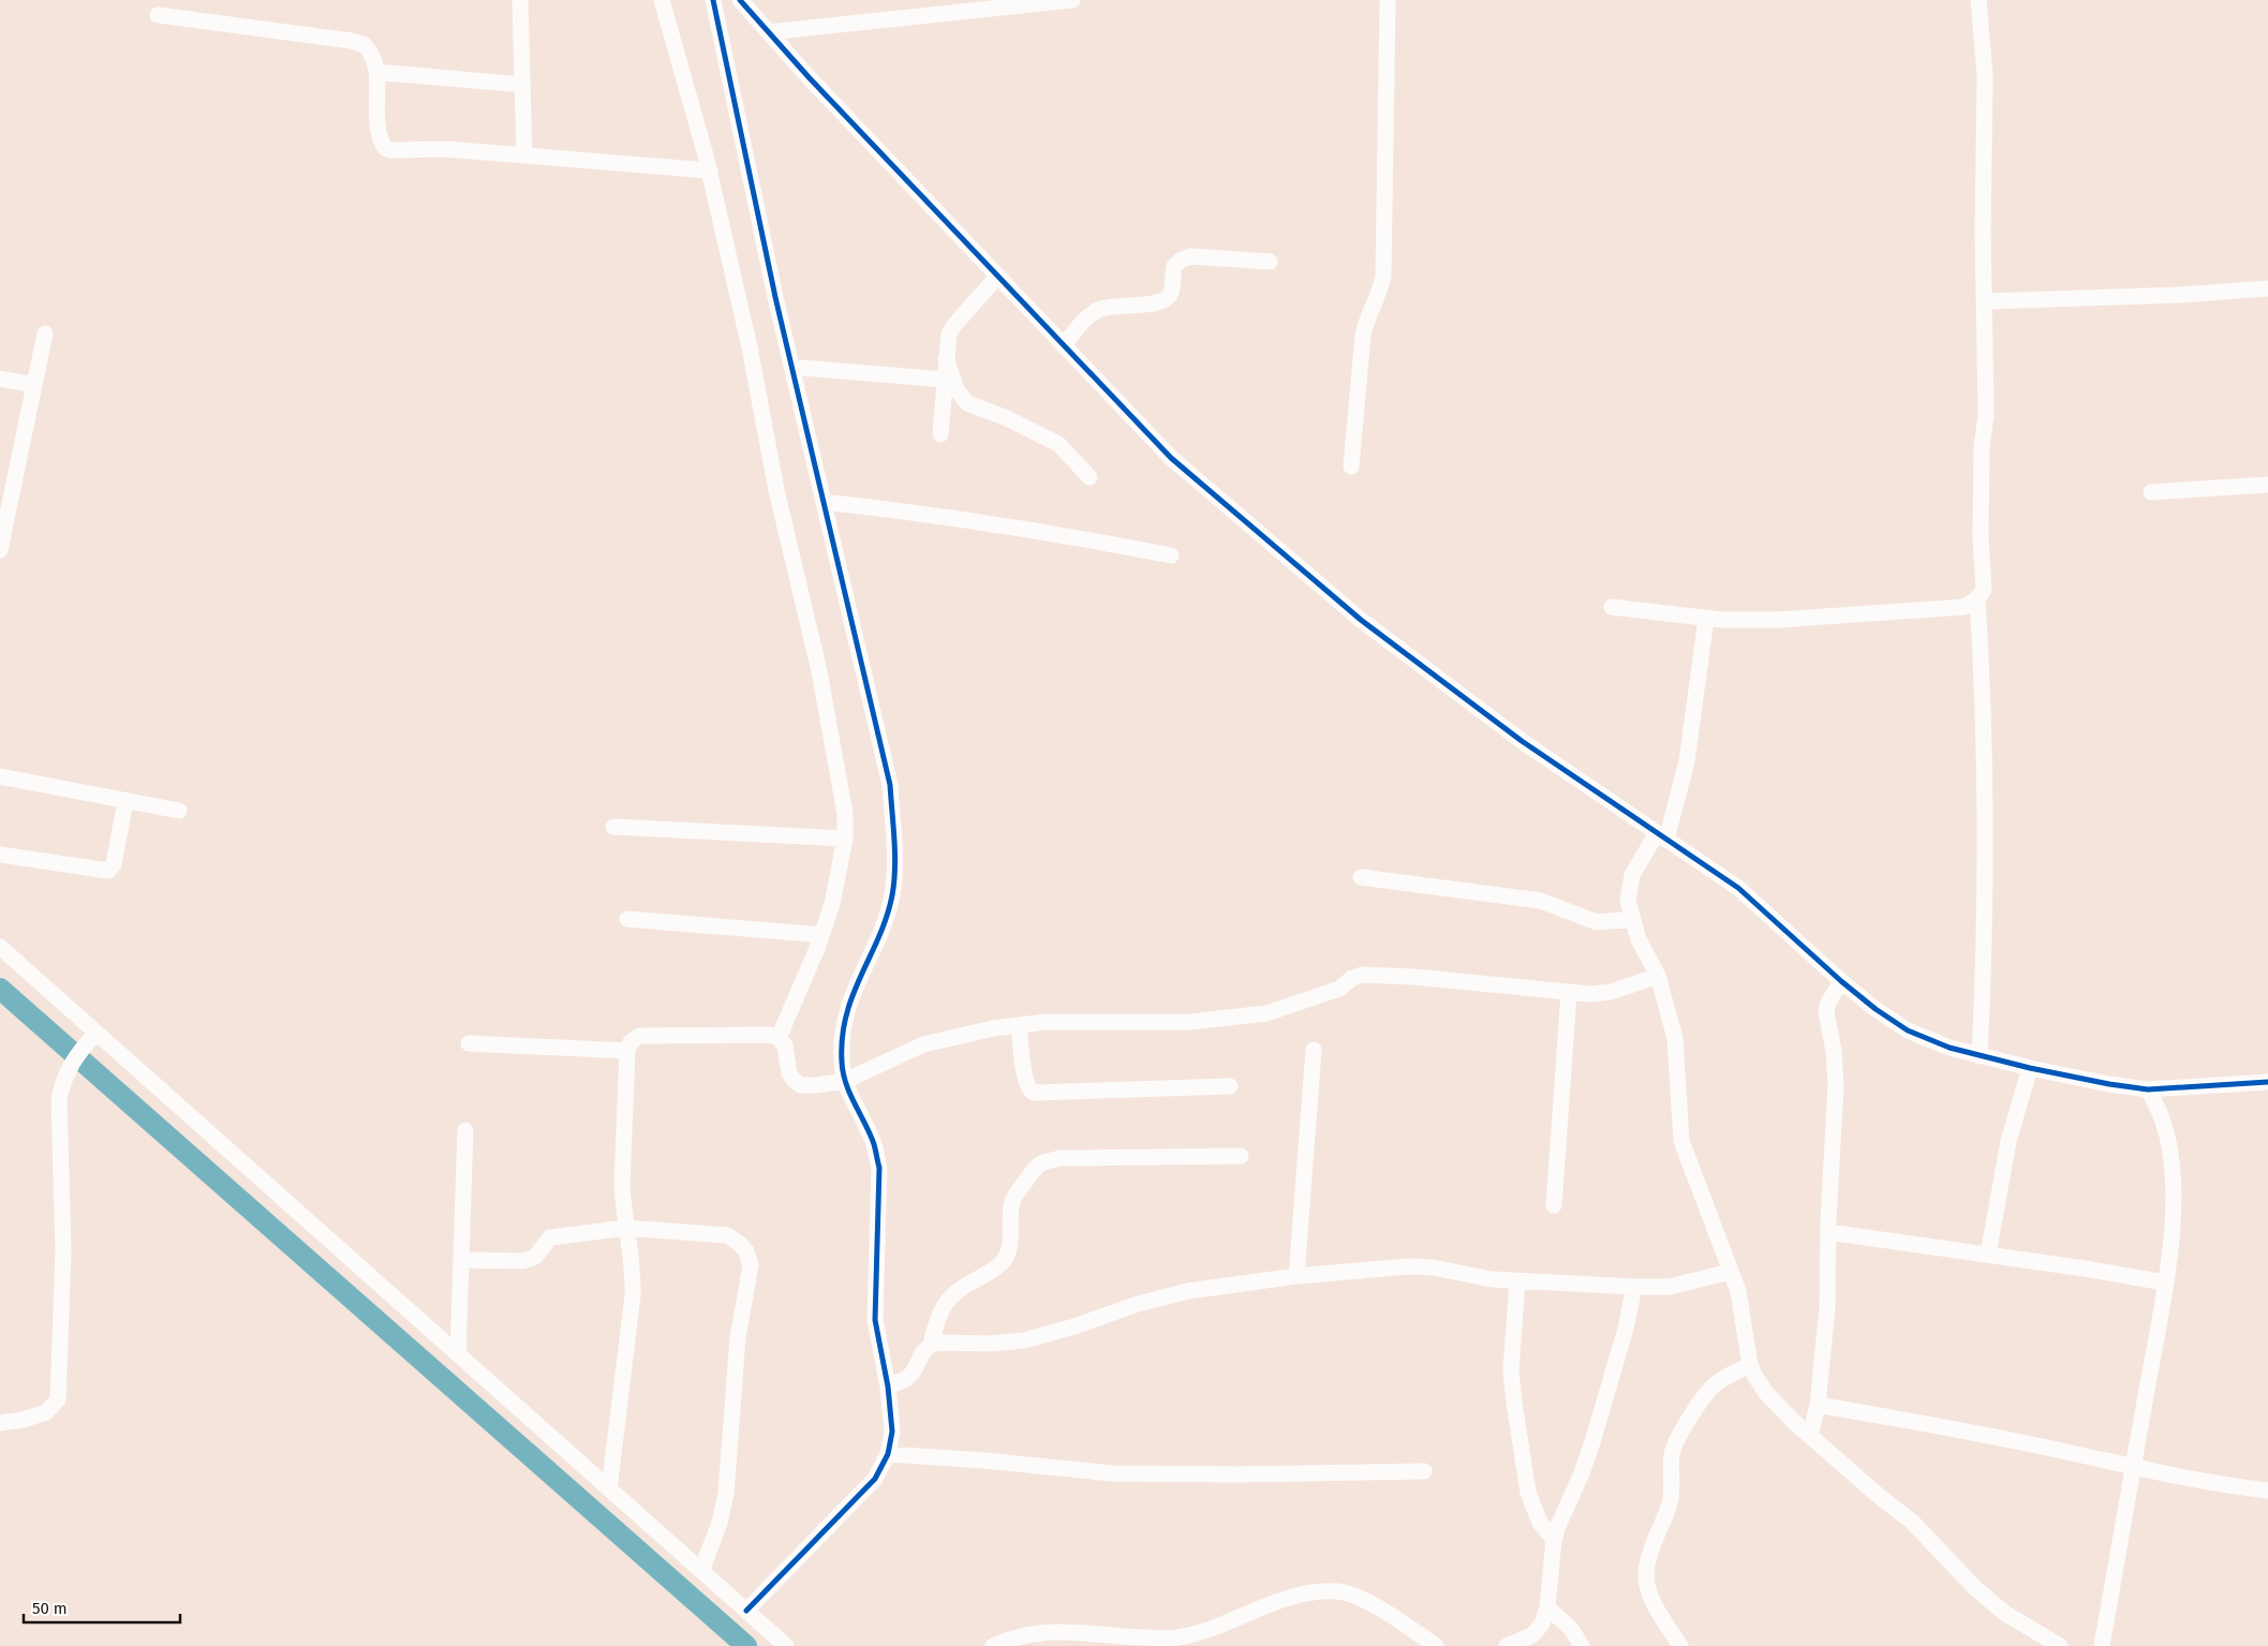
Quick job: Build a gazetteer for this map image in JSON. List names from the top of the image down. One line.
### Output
{"scale_bar":"50 m"}
